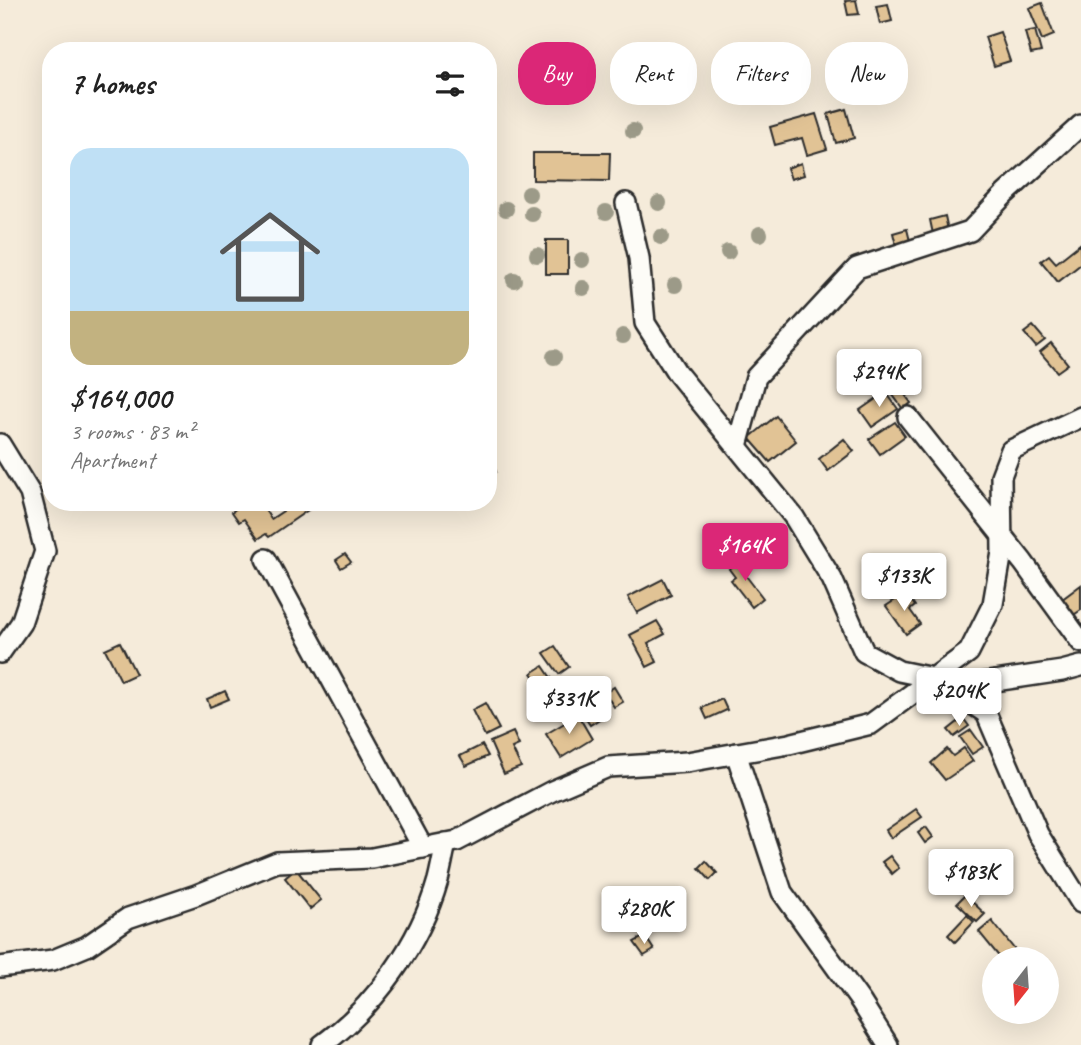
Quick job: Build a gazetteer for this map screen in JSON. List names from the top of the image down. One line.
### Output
{"north":"bottom","page":{"chip":["Buy","Rent","Filters","New"],"heading":"7 homes","list":[{"name":"$164,000","note":"3 rooms · 83 m² · Apartment"}],"price":["$294K","$164K","$133K","$204K","$331K","$183K","$280K"]}}
